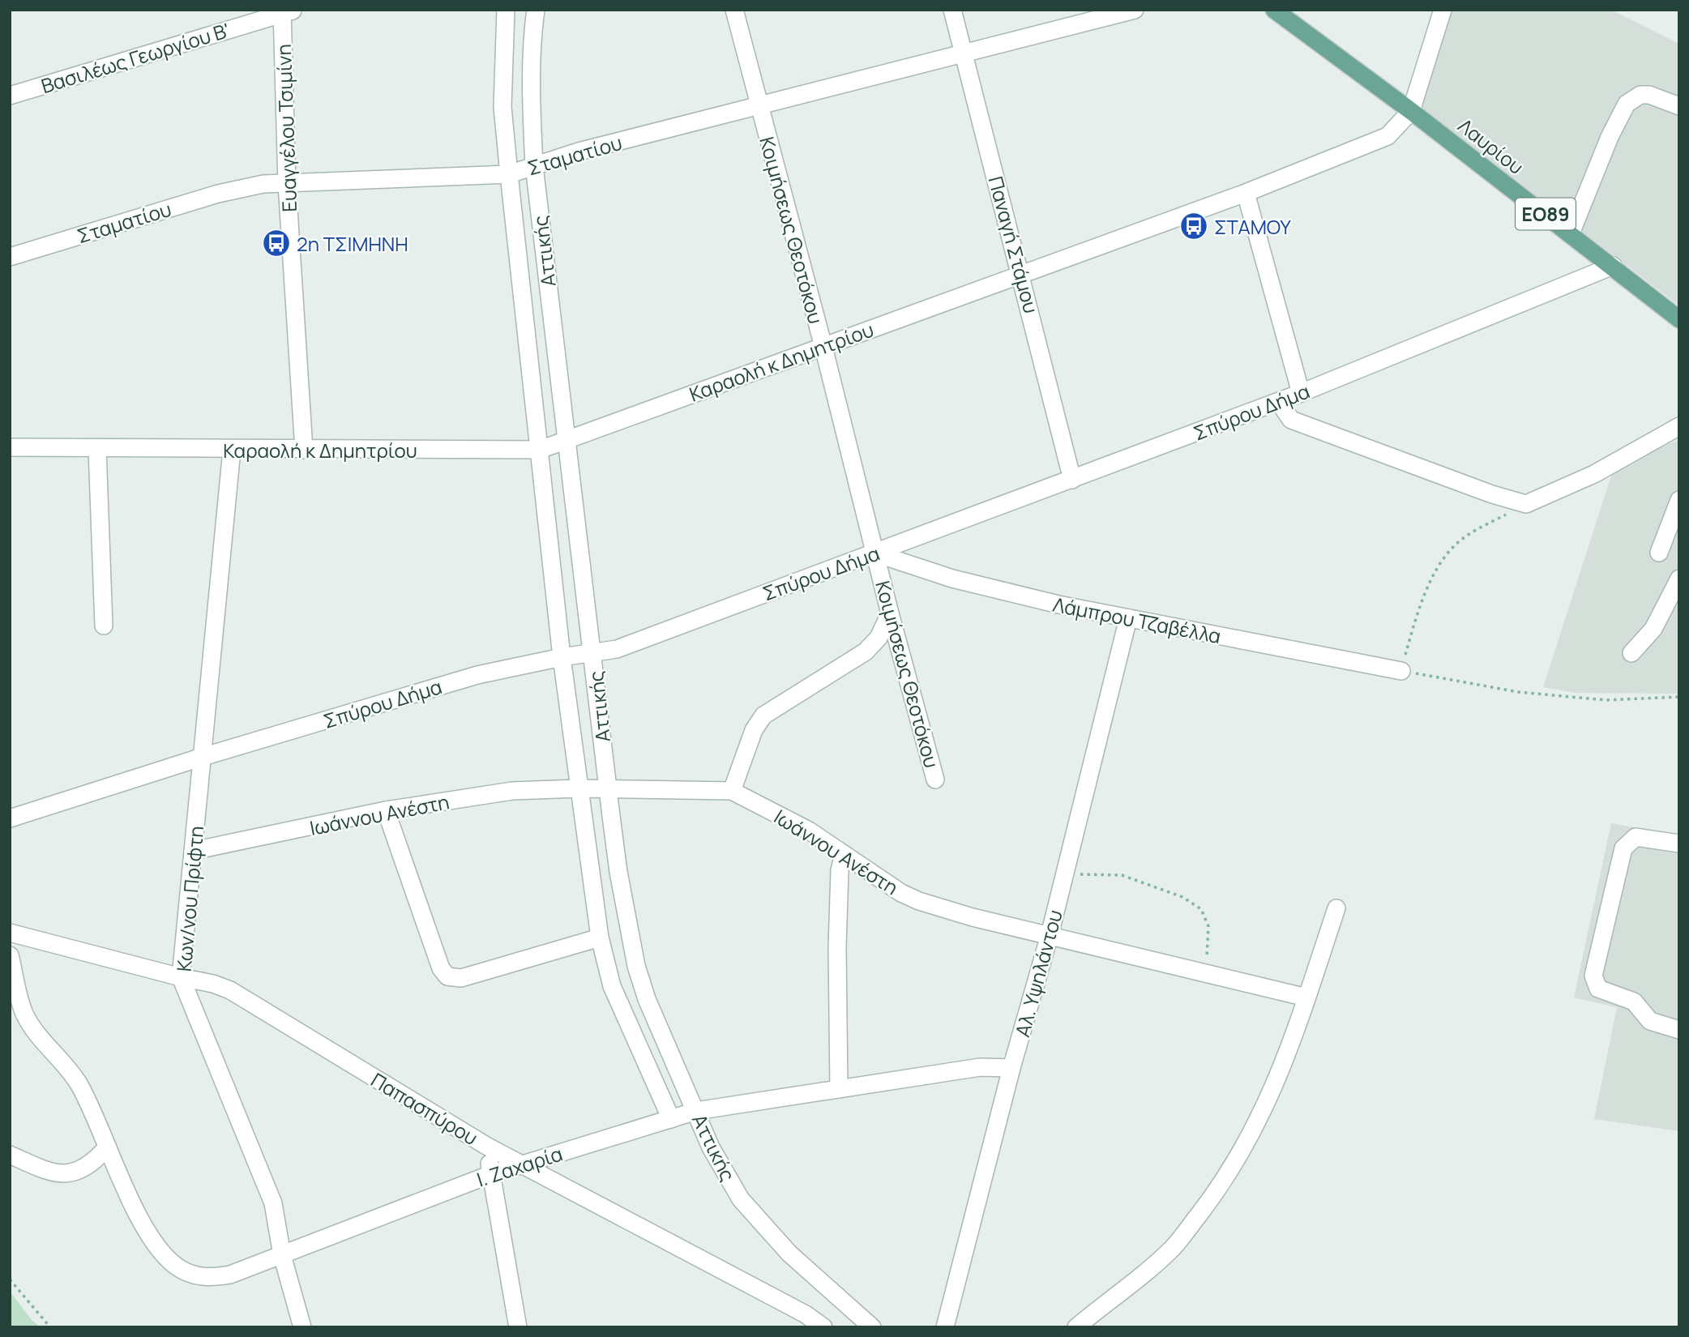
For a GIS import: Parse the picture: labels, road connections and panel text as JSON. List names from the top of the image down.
{
  "streets": {
    "main road": ["Λαυρίου", "ΕΟ89"],
    "street": [
      "Βασιλέως Γεωργίου Β'",
      "Ευαγγέλου Τσιμίνη",
      "Σταματίου",
      "Κοιμήσεως Θεοτόκου",
      "Παναγή Στάμου",
      "Αττικής",
      "Καραολή κ Δημητρίου",
      "Σπύρου Δήμα",
      "Λάμπρου Τζαβέλλα",
      "Ιωάννου Ανέστη",
      "Κων/νου Πρίφτη",
      "Αλ. Υψηλάντου",
      "Παπασπύρου",
      "Ι. Ζαχαρία"
    ]
  },
  "crossings": [
    ["Βασιλέως Γεωργίου Β'", "Ευαγγέλου Τσιμίνη"],
    ["Ευαγγέλου Τσιμίνη", "Σταματίου"],
    ["Ευαγγέλου Τσιμίνη", "Καραολή κ Δημητρίου"],
    ["Λαυρίου", "Καραολή κ Δημητρίου"],
    ["Λαυρίου", "Σπύρου Δήμα"],
    ["Σταματίου", "Κοιμήσεως Θεοτόκου"],
    ["Σταματίου", "Παναγή Στάμου"],
    ["Σταματίου", "Αττικής"],
    ["Κοιμήσεως Θεοτόκου", "Καραολή κ Δημητρίου"],
    ["Κοιμήσεως Θεοτόκου", "Σπύρου Δήμα"],
    ["Κοιμήσεως Θεοτόκου", "Λάμπρου Τζαβέλλα"],
    ["Παναγή Στάμου", "Καραολή κ Δημητρίου"],
    ["Παναγή Στάμου", "Σπύρου Δήμα"],
    ["Αττικής", "Καραολή κ Δημητρίου"],
    ["Αττικής", "Σπύρου Δήμα"],
    ["Αττικής", "Ιωάννου Ανέστη"],
    ["Αττικής", "Ι. Ζαχαρία"],
    ["Καραολή κ Δημητρίου", "Κων/νου Πρίφτη"],
    ["Σπύρου Δήμα", "Λάμπρου Τζαβέλλα"],
    ["Σπύρου Δήμα", "Κων/νου Πρίφτη"],
    ["Λάμπρου Τζαβέλλα", "Αλ. Υψηλάντου"],
    ["Ιωάννου Ανέστη", "Κων/νου Πρίφτη"],
    ["Ιωάννου Ανέστη", "Αλ. Υψηλάντου"],
    ["Κων/νου Πρίφτη", "Παπασπύρου"],
    ["Κων/νου Πρίφτη", "Ι. Ζαχαρία"],
    ["Αλ. Υψηλάντου", "Ι. Ζαχαρία"],
    ["Παπασπύρου", "Ι. Ζαχαρία"]
  ],
  "places": {
    "bus stop": ["ΣΤΑΜΟΥ", "2η ΤΣΙΜΗΝΗ"]
  }
}
